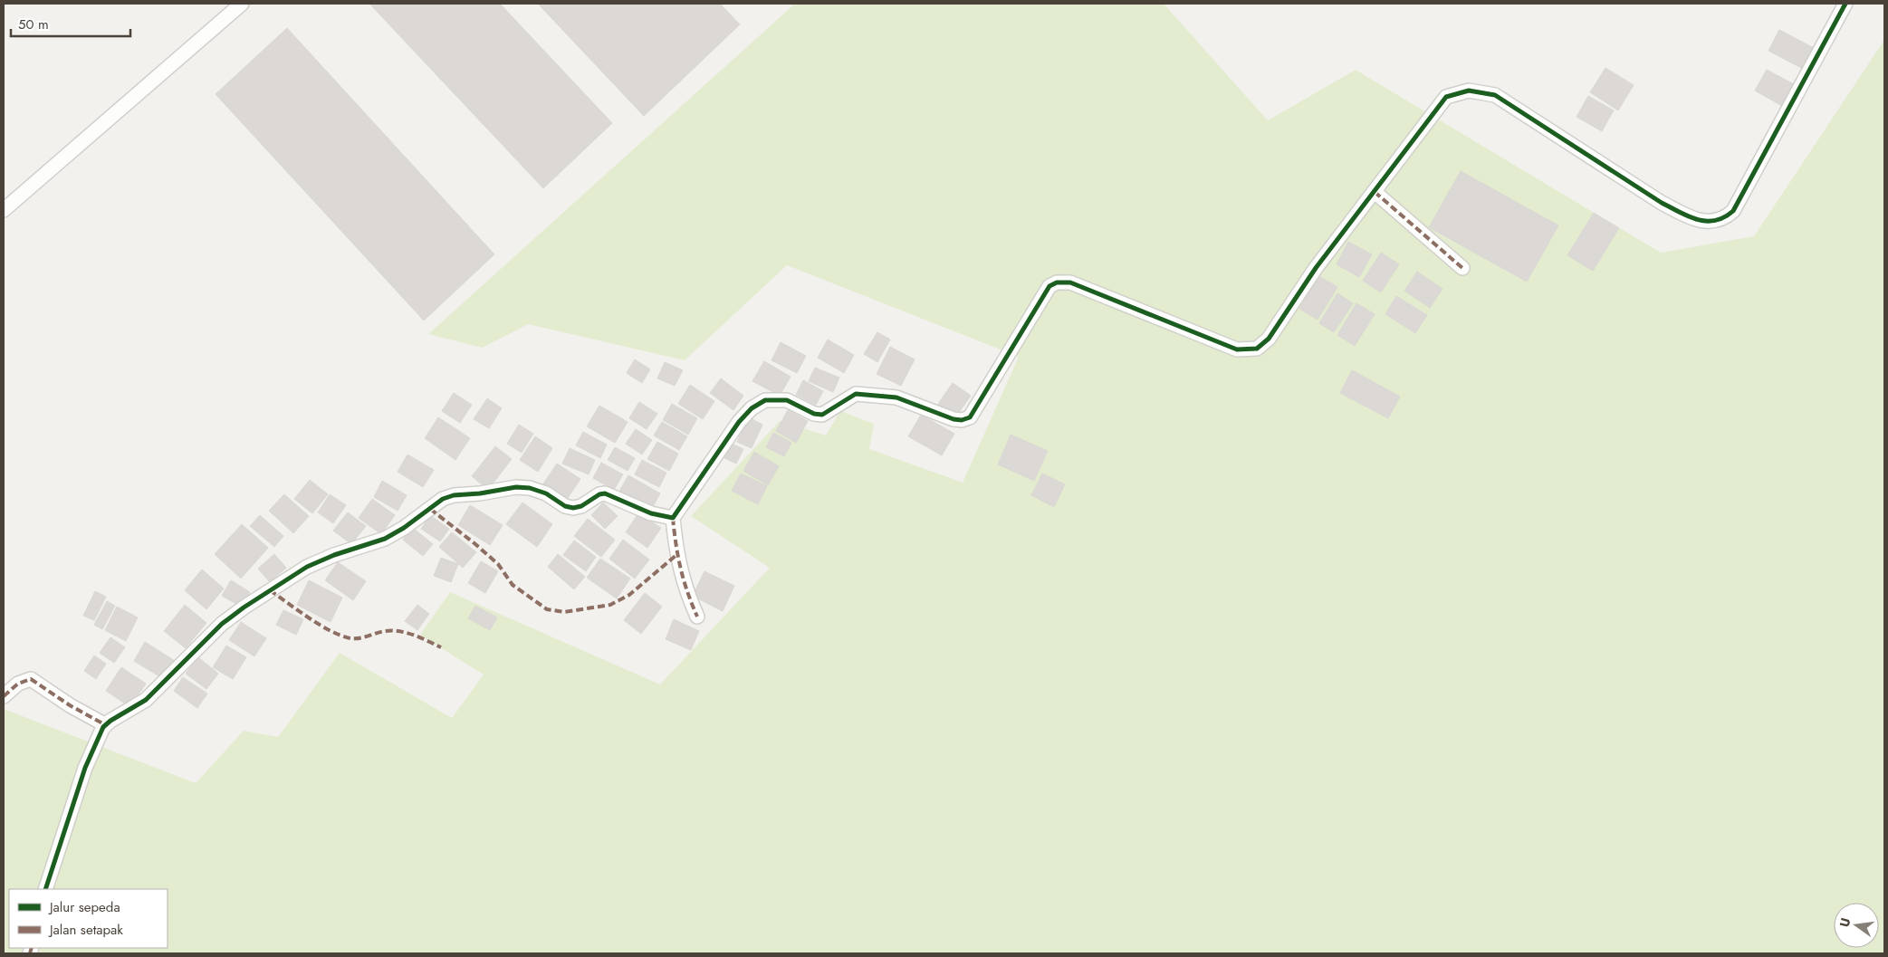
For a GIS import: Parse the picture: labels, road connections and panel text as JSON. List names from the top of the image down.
{
  "legend": ["Jalur sepeda", "Jalan setapak"],
  "scale_bar": "50 m",
  "north": "left"
}
